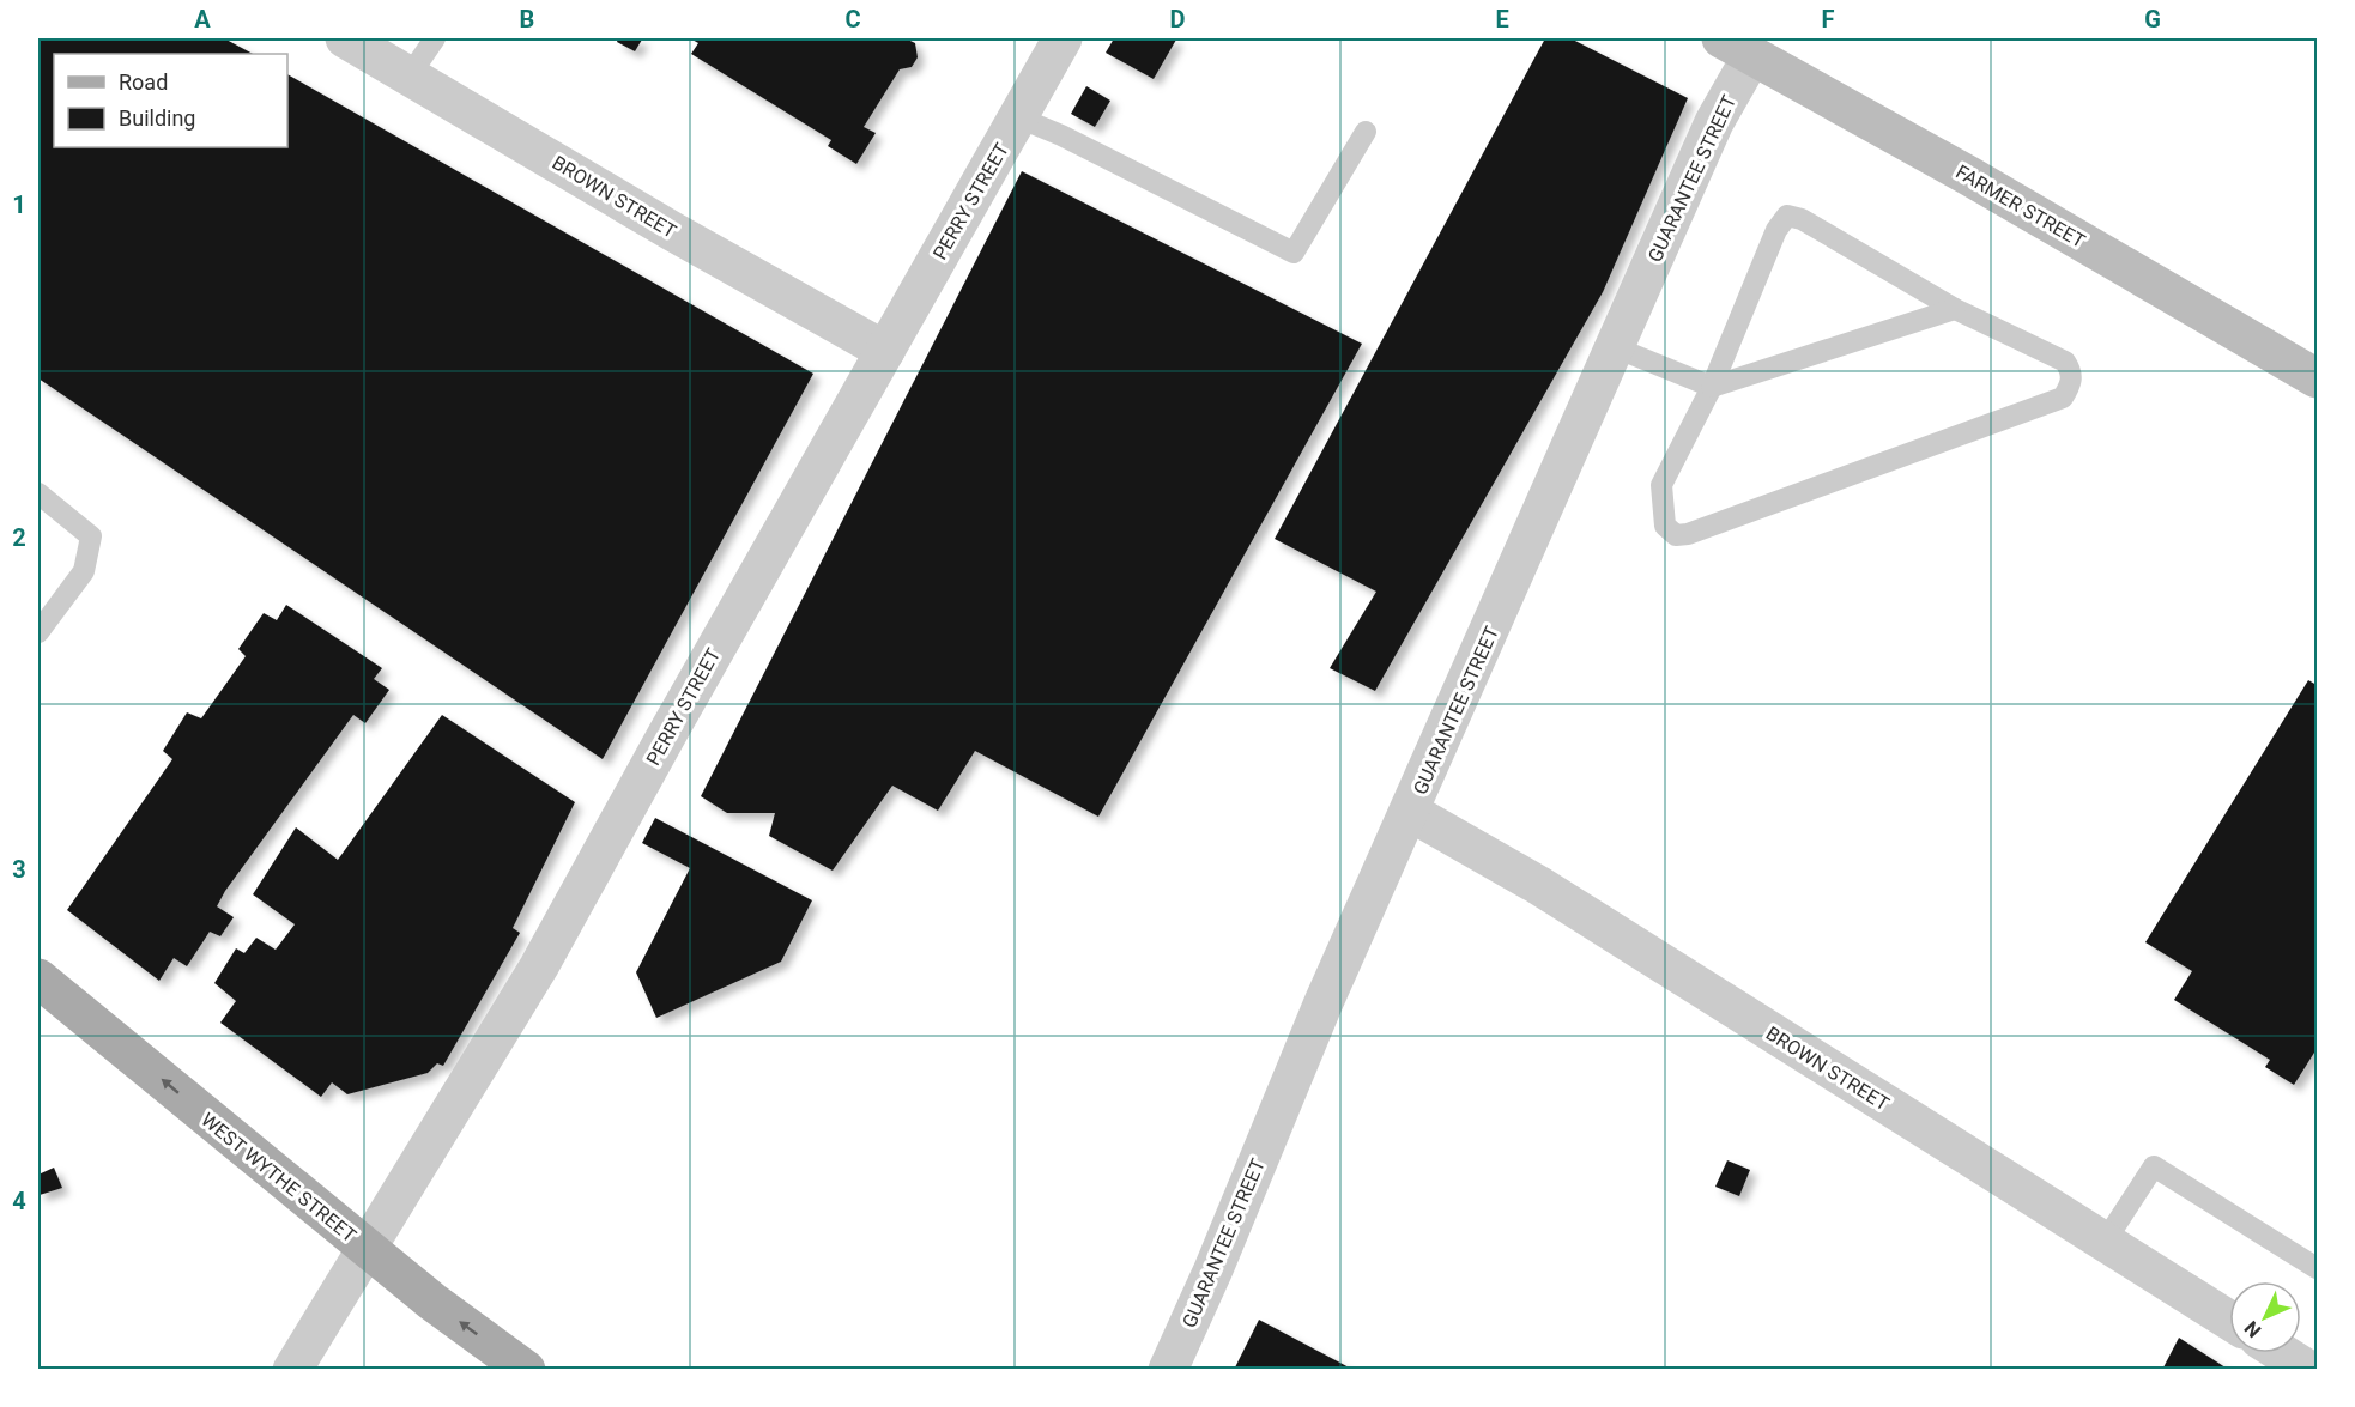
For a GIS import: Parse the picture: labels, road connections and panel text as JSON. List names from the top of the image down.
{
  "streets": {
    "main road": ["WEST WYTHE STREET"],
    "street": [
      "GUARANTEE STREET",
      "BROWN STREET",
      "PERRY STREET",
      "FARMER STREET"
    ]
  },
  "crossings": [
    ["GUARANTEE STREET", "BROWN STREET"],
    ["GUARANTEE STREET", "FARMER STREET"],
    ["BROWN STREET", "PERRY STREET"],
    ["PERRY STREET", "WEST WYTHE STREET"]
  ],
  "one_way": ["WEST WYTHE STREET"],
  "legend": ["Road", "Building"],
  "north": "bottom left",
  "grid": {
    "columns": [
      "A",
      "B",
      "C",
      "D",
      "E",
      "F",
      "G"
    ],
    "rows": [
      "1",
      "2",
      "3",
      "4"
    ]
  }
}
